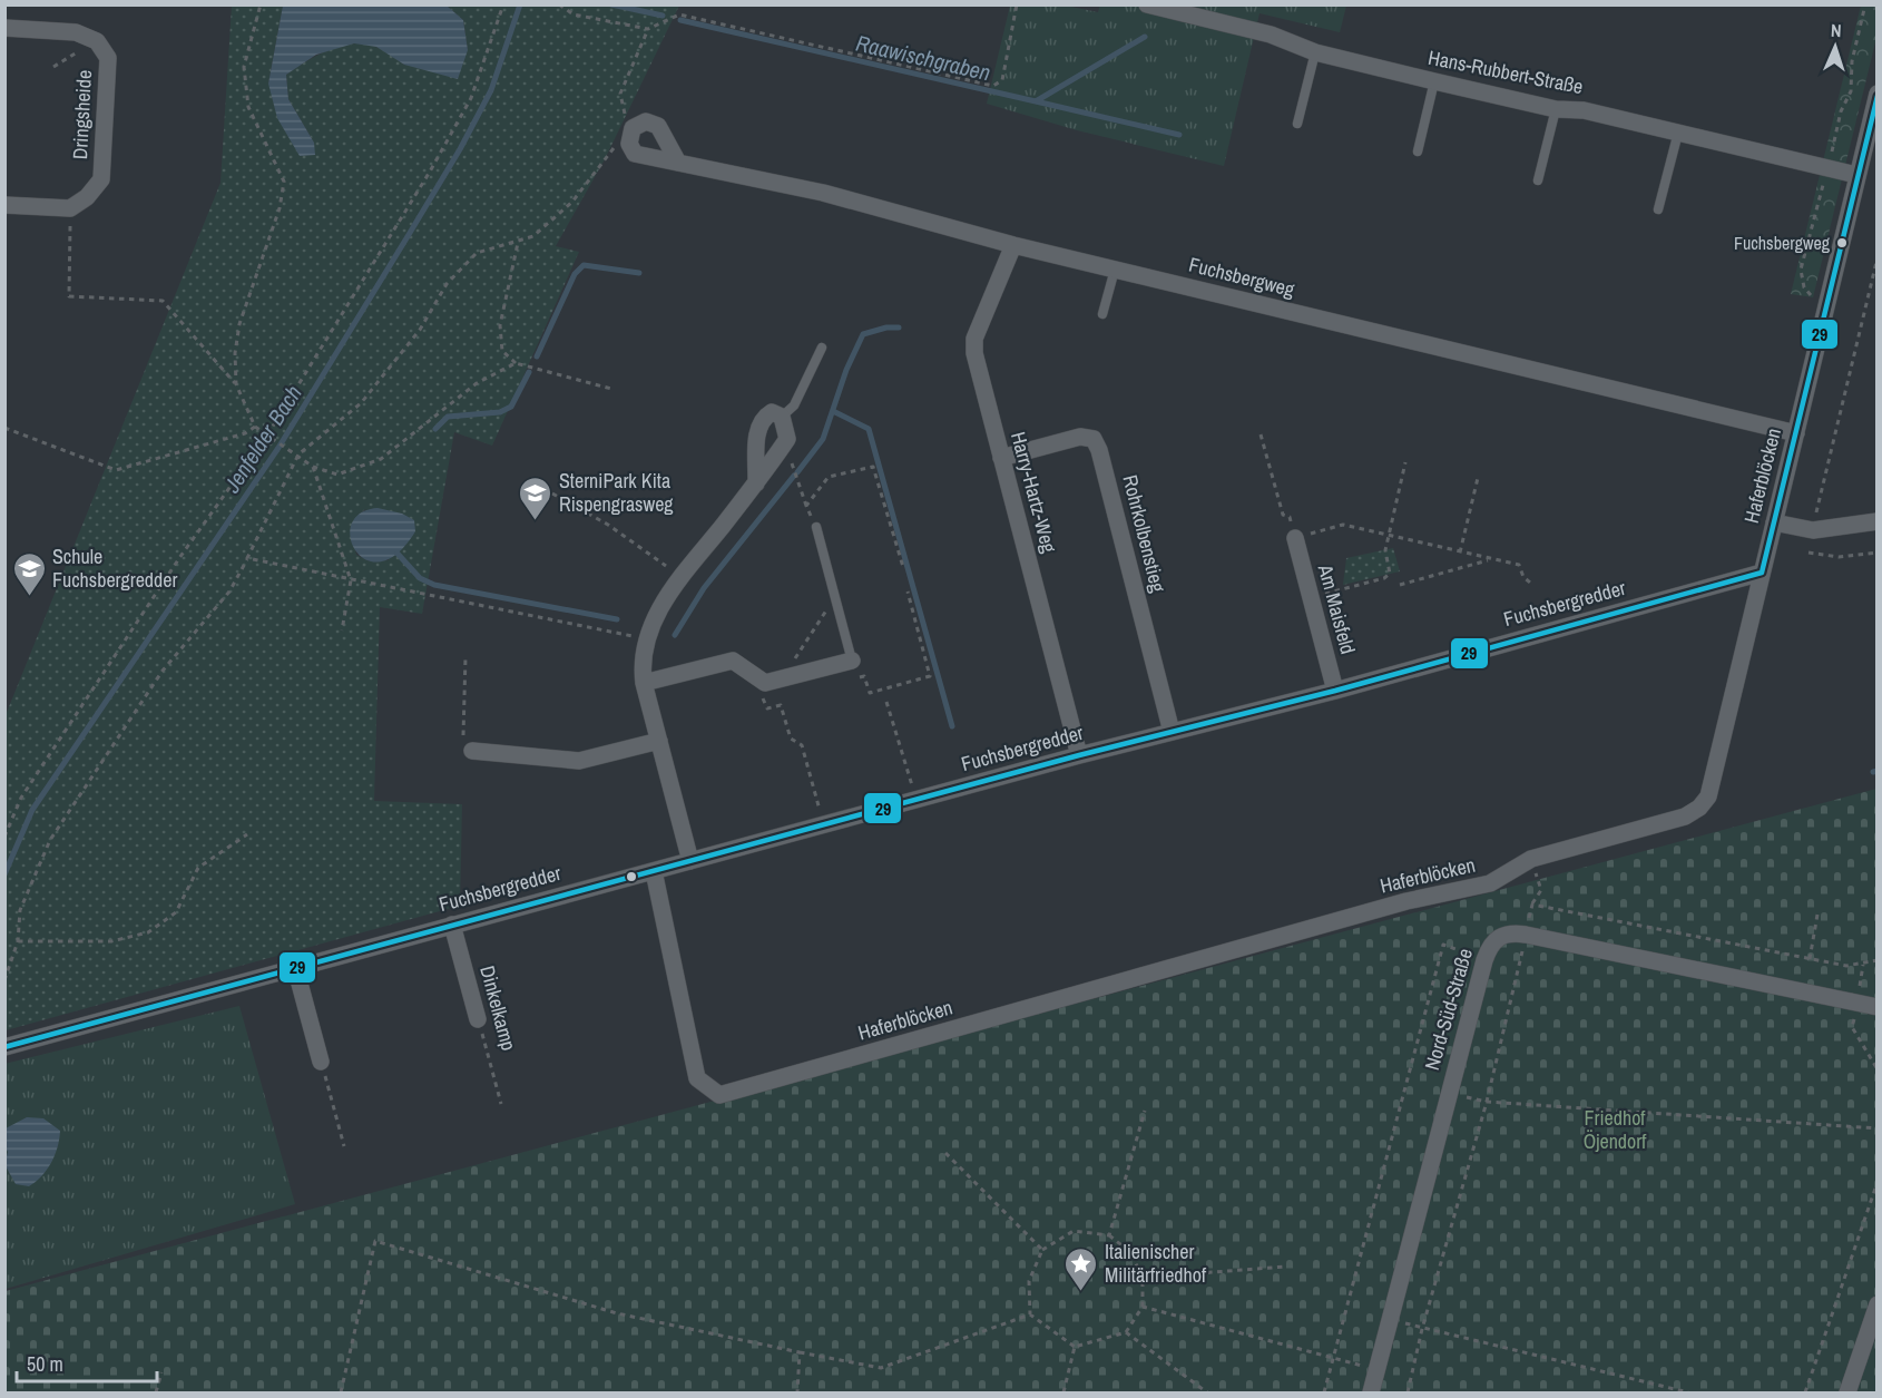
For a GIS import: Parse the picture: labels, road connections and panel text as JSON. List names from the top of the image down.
{
  "streets": {
    "street": [
      "Hans-Rubbert-Straße",
      "Dringsheide",
      "Fuchsbergweg",
      "Haferblöcken",
      "Harry-Hartz-Weg",
      "Rohrkolbenstieg",
      "Fuchsbergredder",
      "Am Maisfeld",
      "Dinkelkamp",
      "Nord-Süd-Straße"
    ]
  },
  "crossings": [
    ["Hans-Rubbert-Straße", "Haferblöcken"],
    ["Fuchsbergweg", "Haferblöcken"],
    ["Fuchsbergweg", "Harry-Hartz-Weg"],
    ["Haferblöcken", "Fuchsbergredder"],
    ["Harry-Hartz-Weg", "Rohrkolbenstieg"],
    ["Harry-Hartz-Weg", "Fuchsbergredder"],
    ["Rohrkolbenstieg", "Fuchsbergredder"],
    ["Fuchsbergredder", "Am Maisfeld"],
    ["Fuchsbergredder", "Dinkelkamp"]
  ],
  "water": ["Raawischgraben", "Jenfelder Bach"],
  "parks": ["Friedhof Öjendorf"],
  "places": {
    "other": ["Fuchsbergweg"],
    "school or university": ["SterniPark Kita Rispengrasweg", "Schule Fuchsbergredder"],
    "place": ["Italienischer Militärfriedhof"]
  },
  "lines": ["transit line 29"],
  "scale_bar": "50 m",
  "north": "top"
}
